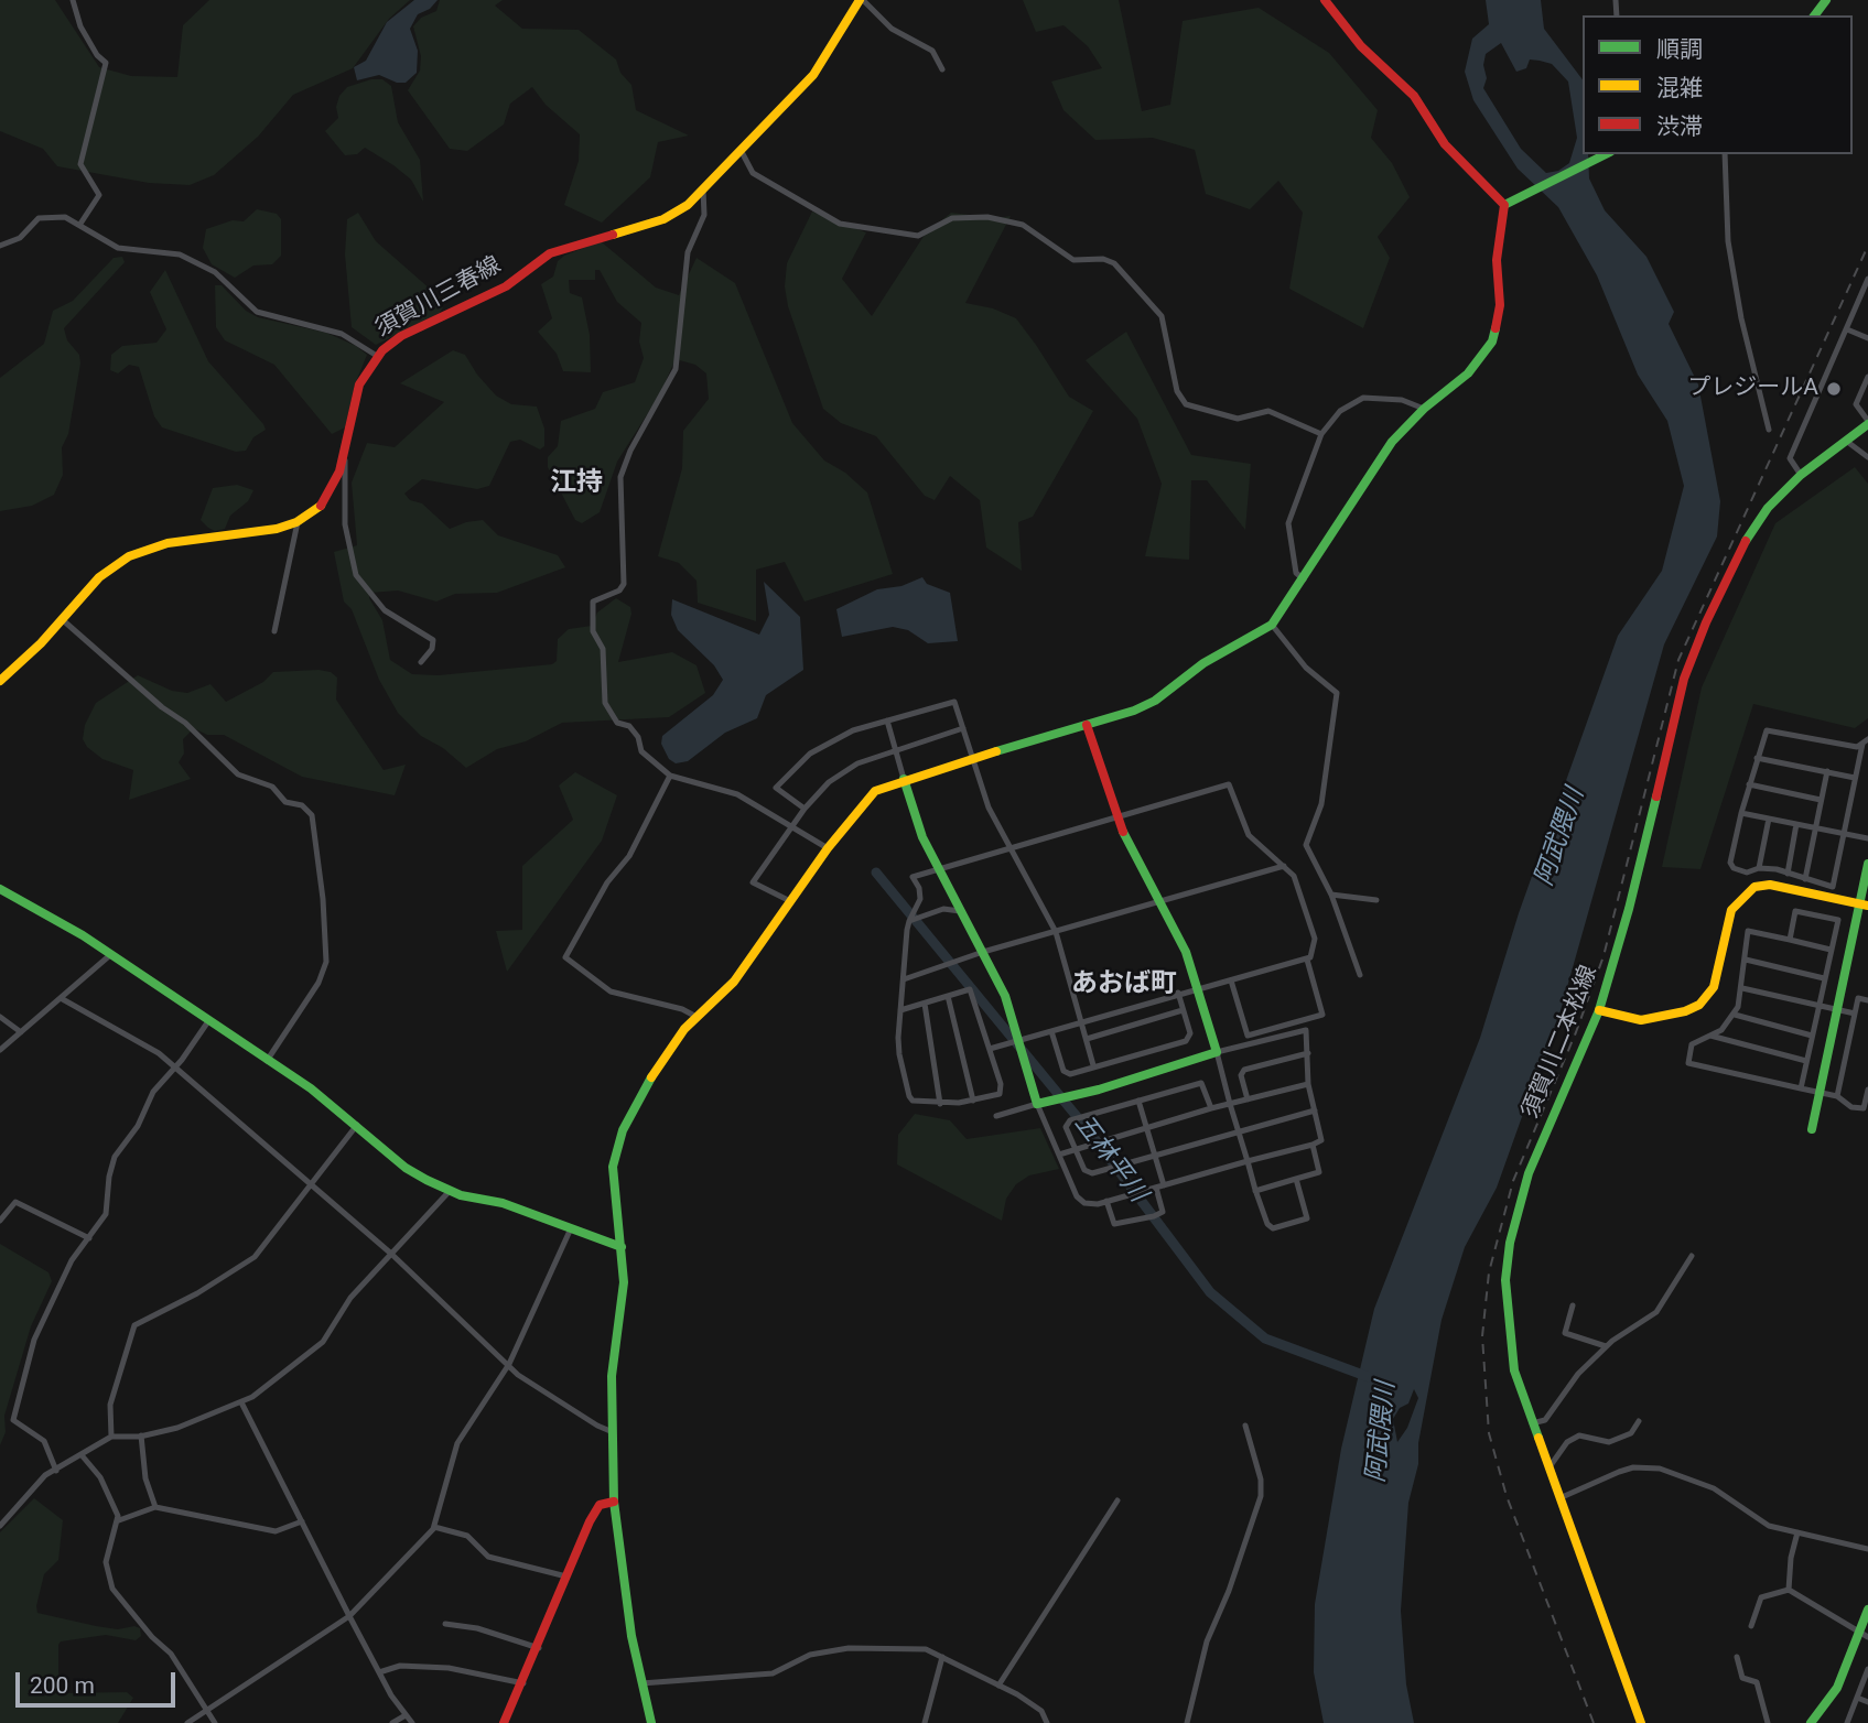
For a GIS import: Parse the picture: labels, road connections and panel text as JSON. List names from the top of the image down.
{
  "streets": {
    "street": ["須賀川三春線", "須賀川二本松線"]
  },
  "districts": ["江持", "あおば町"],
  "water": ["阿武隈川", "五林平川"],
  "places": ["プレジールA"],
  "legend": ["順調", "混雑", "渋滞"],
  "scale_bar": "200 m"
}
